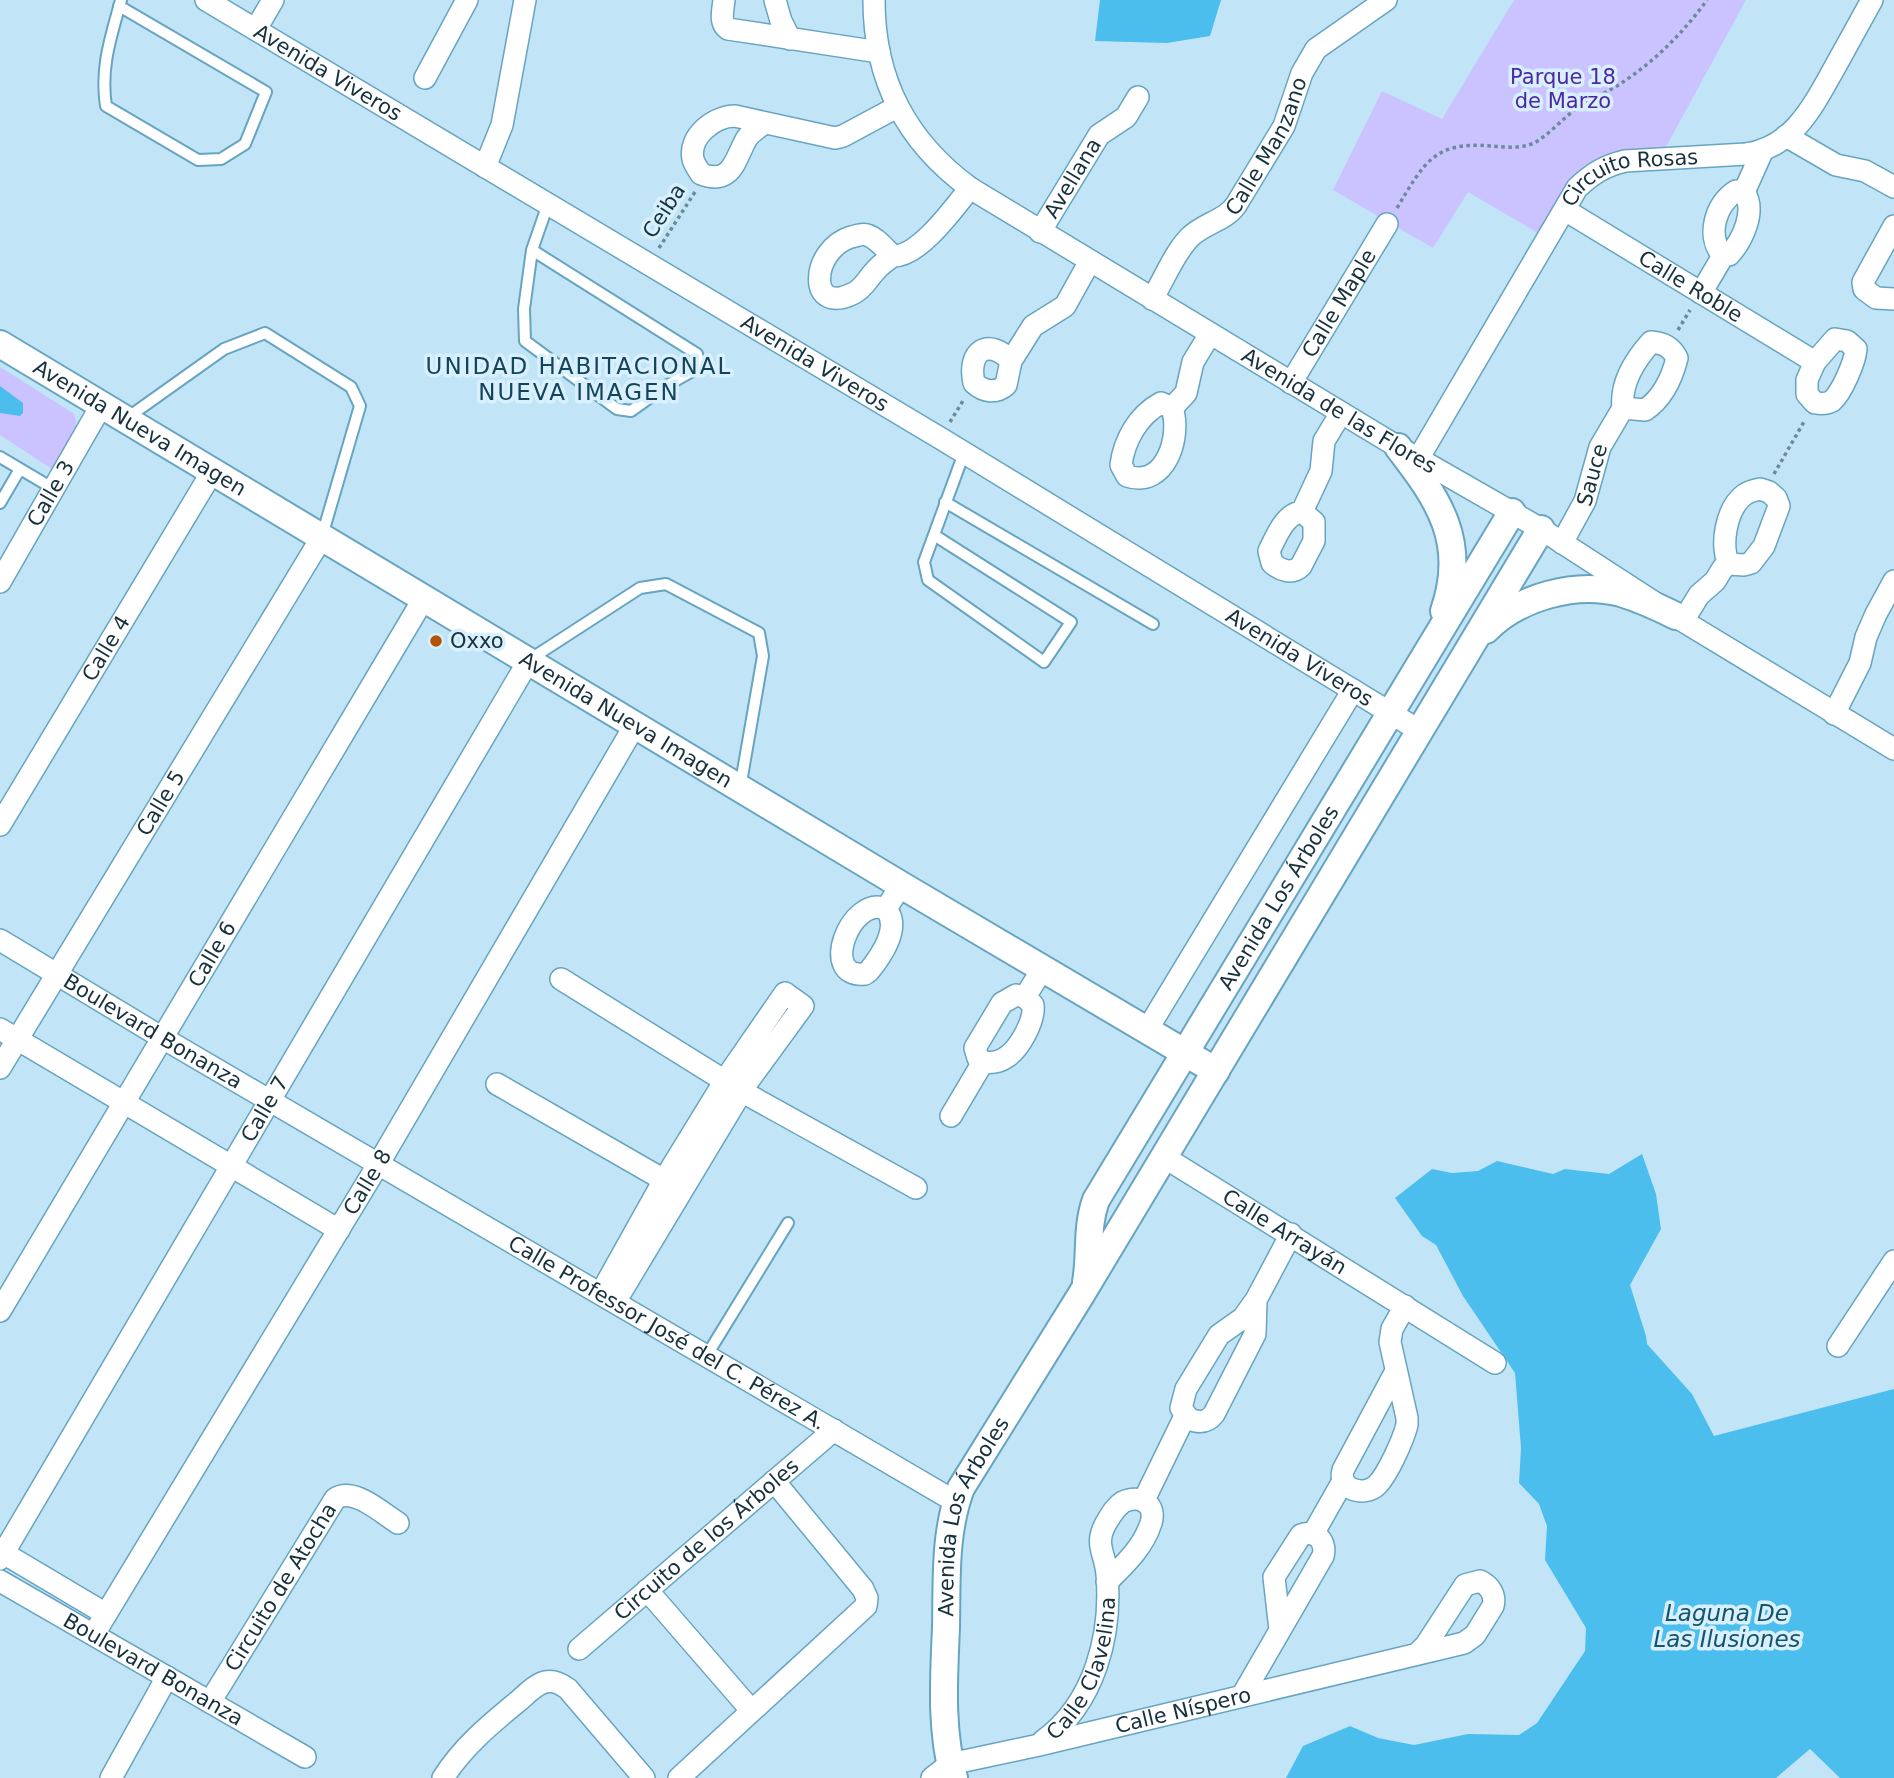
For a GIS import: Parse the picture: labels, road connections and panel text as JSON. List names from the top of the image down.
{
  "streets": {
    "street": [
      "Avenida Viveros",
      "Calle Manzano",
      "Avellana",
      "Circuito Rosas",
      "Calle Roble",
      "Calle Maple",
      "Avenida de las Flores",
      "Avenida Nueva Imagen",
      "Sauce",
      "Calle 3",
      "Calle 4",
      "Calle 5",
      "Avenida Los Árboles",
      "Calle 6",
      "Boulevard Bonanza",
      "Calle 7",
      "Calle 8",
      "Calle Arrayán",
      "Calle Professor José del C. Pérez A.",
      "Circuito de los Árboles",
      "Circuito de Atocha",
      "Calle Clavelina",
      "Calle Níspero"
    ],
    "path": ["Ceiba"]
  },
  "crossings": [
    ["Avenida Viveros", "Ceiba"],
    ["Avenida Viveros", "Avenida Los Árboles"],
    ["Calle Manzano", "Avenida de las Flores"],
    ["Avellana", "Avenida de las Flores"],
    ["Circuito Rosas", "Calle Roble"],
    ["Circuito Rosas", "Avenida de las Flores"],
    ["Calle Maple", "Avenida de las Flores"],
    ["Avenida de las Flores", "Sauce"],
    ["Avenida de las Flores", "Avenida Los Árboles"],
    ["Avenida Nueva Imagen", "Calle 3"],
    ["Avenida Nueva Imagen", "Calle 4"],
    ["Avenida Nueva Imagen", "Calle 5"],
    ["Avenida Nueva Imagen", "Avenida Los Árboles"],
    ["Avenida Nueva Imagen", "Calle 6"],
    ["Avenida Nueva Imagen", "Calle 7"],
    ["Avenida Nueva Imagen", "Calle 8"],
    ["Sauce", "Avenida Los Árboles"],
    ["Calle 5", "Boulevard Bonanza"],
    ["Avenida Los Árboles", "Calle Arrayán"],
    ["Avenida Los Árboles", "Calle Professor José del C. Pérez A."],
    ["Avenida Los Árboles", "Calle Níspero"],
    ["Calle 6", "Boulevard Bonanza"],
    ["Boulevard Bonanza", "Calle 7"],
    ["Boulevard Bonanza", "Calle 8"],
    ["Boulevard Bonanza", "Calle Professor José del C. Pérez A."],
    ["Boulevard Bonanza", "Circuito de Atocha"],
    ["Calle 8", "Calle Professor José del C. Pérez A."],
    ["Calle Professor José del C. Pérez A.", "Circuito de los Árboles"],
    ["Calle Clavelina", "Calle Níspero"]
  ],
  "districts": ["UNIDAD HABITACIONAL NUEVA IMAGEN"],
  "water": ["Laguna De Las Ilusiones"],
  "parks": ["Parque 18 de Marzo"],
  "places": ["Oxxo"]
}
